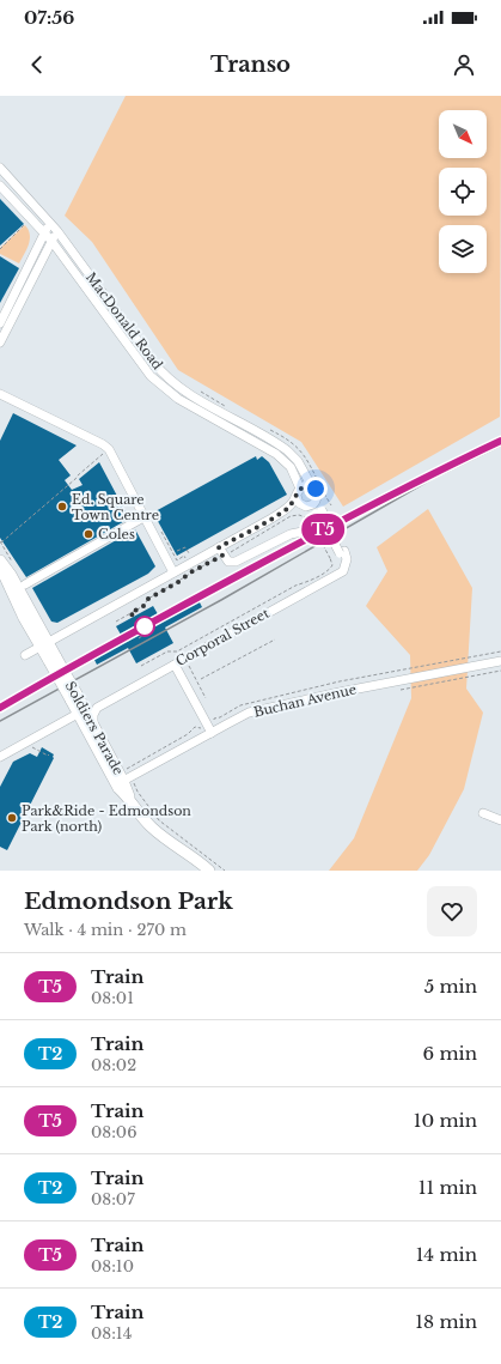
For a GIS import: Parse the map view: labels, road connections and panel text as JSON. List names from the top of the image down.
{
  "streets": {
    "main road": ["Soldiers Parade"],
    "street": ["MacDonald Road", "Corporal Street", "Buchan Avenue"]
  },
  "crossings": [
    ["Buchan Avenue", "Soldiers Parade"]
  ],
  "places": ["Ed. Square Town Centre", "Coles", "Park&Ride - Edmondson Park (north)"],
  "north": "bottom right",
  "page": {
    "status": "07:56",
    "header": "Transo",
    "on_map": "T5",
    "heading": ["Edmondson Park", "Walk · 4 min · 270 m"],
    "list": [
      {
        "mark": "T5",
        "name": "Train",
        "note": "08:01",
        "value": "5 min"
      },
      {
        "mark": "T2",
        "name": "Train",
        "note": "08:02",
        "value": "6 min"
      },
      {
        "mark": "T5",
        "name": "Train",
        "note": "08:06",
        "value": "10 min"
      },
      {
        "mark": "T2",
        "name": "Train",
        "note": "08:07",
        "value": "11 min"
      },
      {
        "mark": "T5",
        "name": "Train",
        "note": "08:10",
        "value": "14 min"
      },
      {
        "mark": "T2",
        "name": "Train",
        "note": "08:14",
        "value": "18 min"
      }
    ]
  }
}
